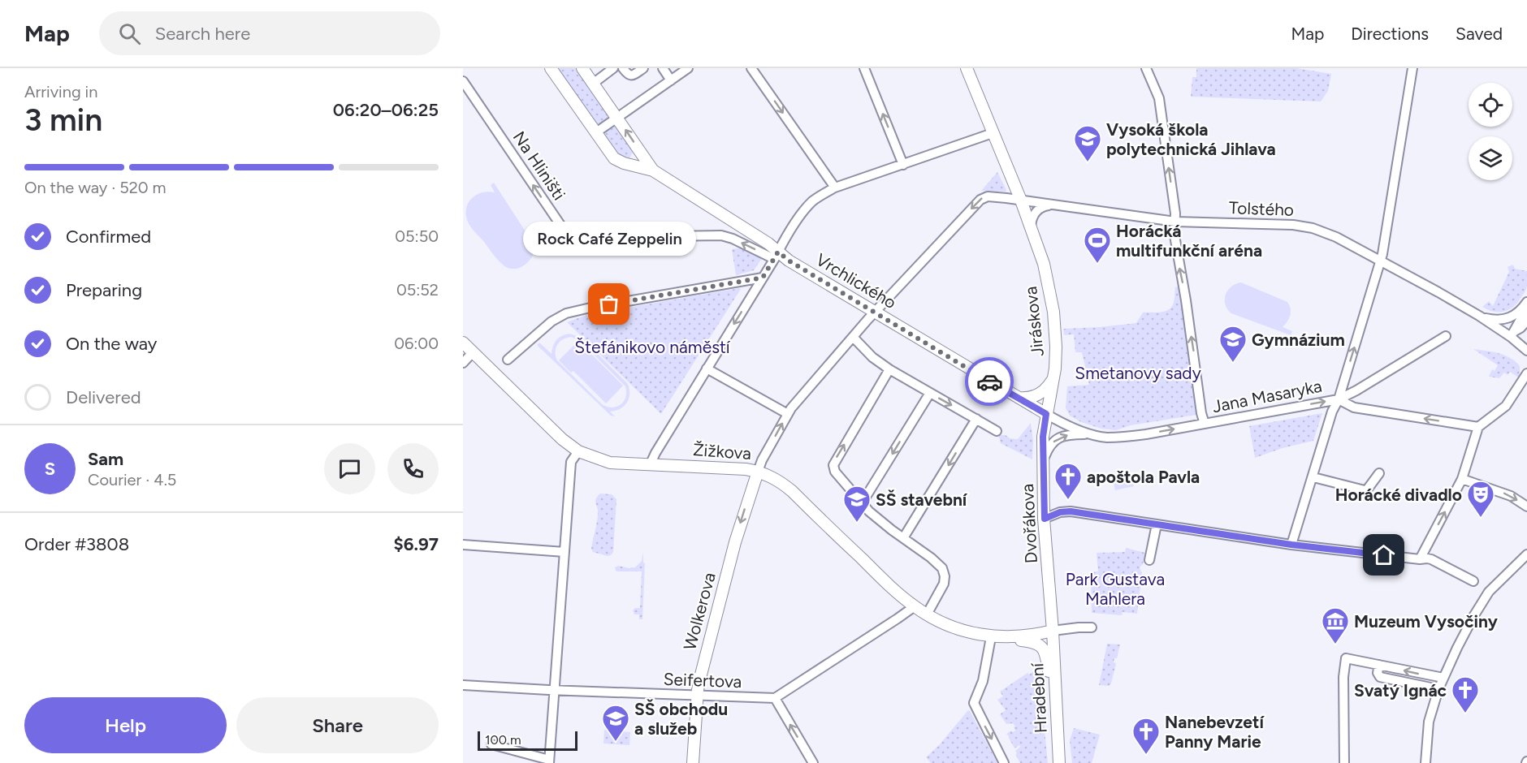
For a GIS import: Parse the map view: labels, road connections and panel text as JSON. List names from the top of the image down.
{
  "streets": {
    "main road": [
      "Vrchlického",
      "Jiráskova",
      "Žižkova",
      "Dvořákova",
      "Wolkerova",
      "Hradební"
    ],
    "street": [
      "Na Hliništi",
      "Tolstého",
      "Jana Masaryka",
      "Seifertova"
    ]
  },
  "crossings": [
    ["Na Hliništi", "Vrchlického"],
    ["Tolstého", "Vrchlického"],
    ["Tolstého", "Jiráskova"],
    ["Vrchlického", "Jiráskova"],
    ["Vrchlického", "Jana Masaryka"],
    ["Vrchlického", "Dvořákova"],
    ["Jiráskova", "Jana Masaryka"],
    ["Jiráskova", "Dvořákova"],
    ["Jana Masaryka", "Dvořákova"],
    ["Žižkova", "Dvořákova"],
    ["Žižkova", "Wolkerova"],
    ["Žižkova", "Hradební"],
    ["Dvořákova", "Hradební"],
    ["Wolkerova", "Seifertova"]
  ],
  "one_way": ["Na Hliništi", "Wolkerova"],
  "parks": ["Štefánikovo náměstí", "Smetanovy sady", "Park Gustava Mahlera"],
  "places": {
    "school or university": [
      "Vysoká škola polytechnická Jihlava",
      "Gymnázium",
      "SŠ stavební",
      "SŠ obchodu a služeb"
    ],
    "sports": ["Horácká multifunkční aréna"],
    "other": ["Rock Café Zeppelin"],
    "church": ["apoštola Pavla", "Svatý Ignác", "Nanebevzetí Panny Marie"],
    "theatre": ["Horácké divadlo"],
    "museum": ["Muzeum Vysočiny"]
  },
  "scale_bar": "100 m",
  "page": {
    "header": "Map",
    "search": "Search here",
    "nav": ["Map", "Directions", "Saved"],
    "heading": ["3 min", "Arriving in", "06:20–06:25"],
    "panel": [
      "Sam",
      "Courier · 4.5",
      "Order #3808",
      "$6.97"
    ],
    "bar": "On the way · 520 m",
    "list": [
      ["Confirmed", "05:50"],
      ["Preparing", "05:52"],
      ["On the way", "06:00"],
      "Delivered"
    ],
    "bubble": "Rock Café Zeppelin",
    "round": "S",
    "buttons": ["Help", "Share"],
    "scale": "100 m"
  }
}
